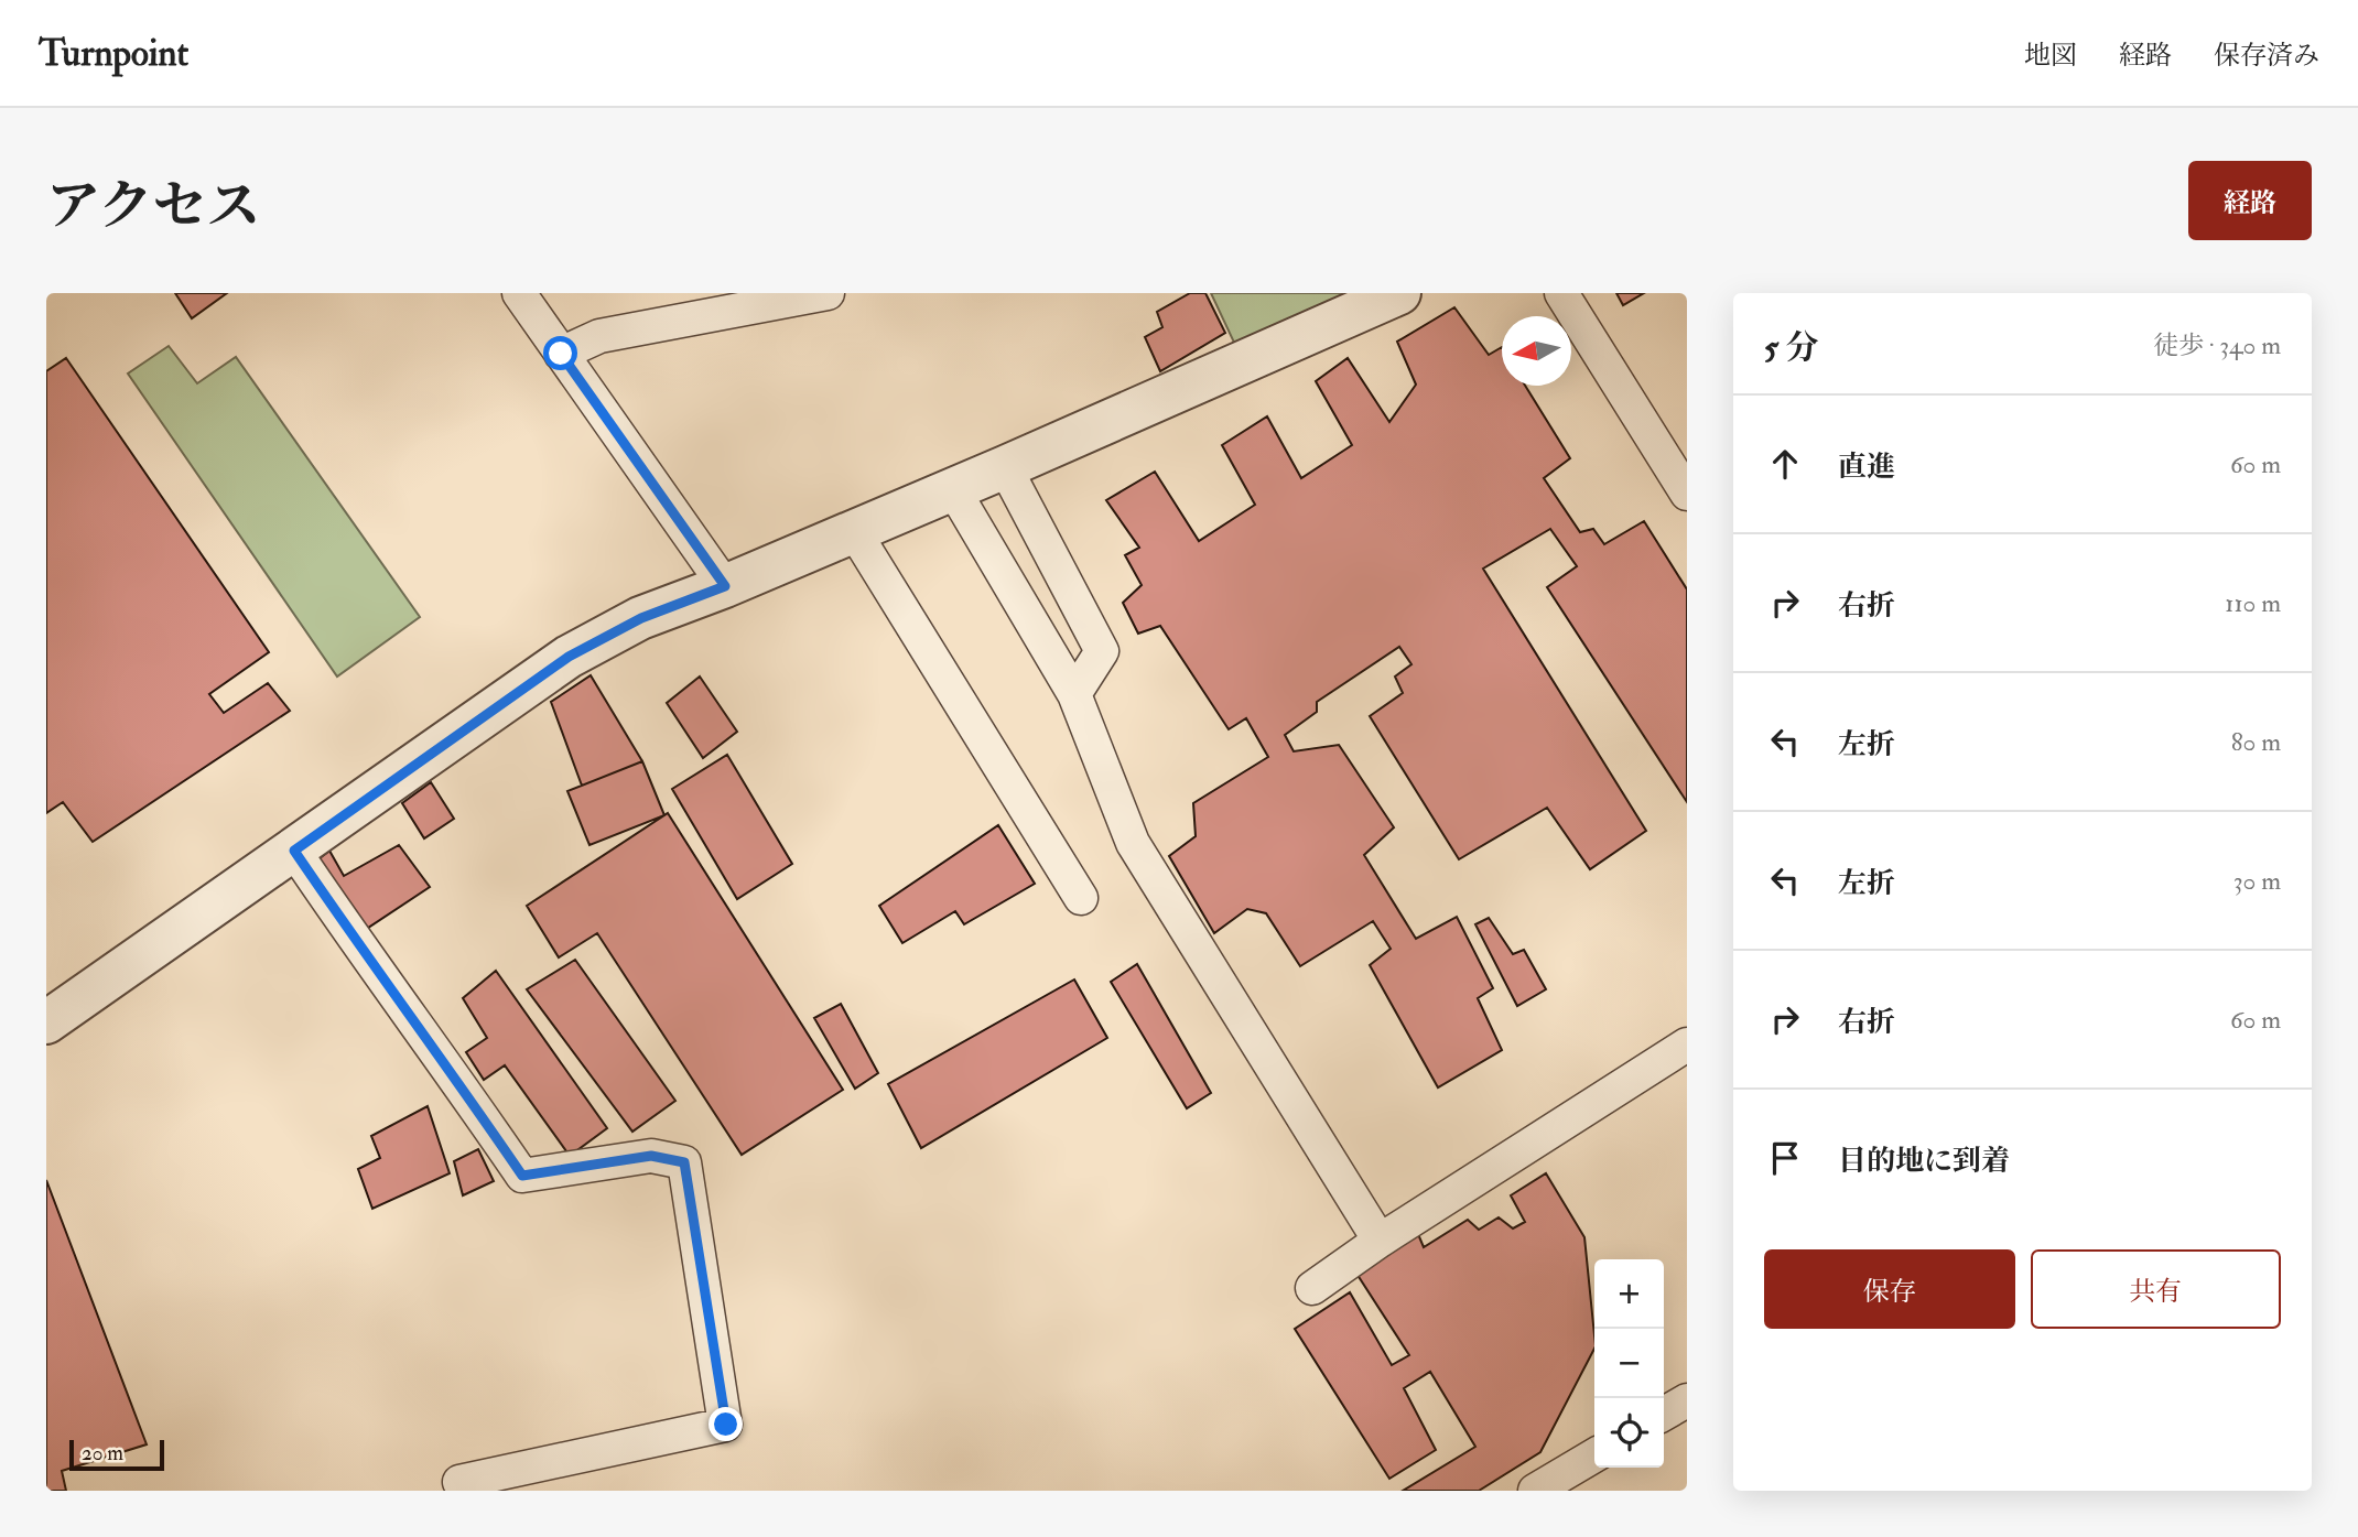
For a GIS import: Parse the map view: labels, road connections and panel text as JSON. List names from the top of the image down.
{
  "scale_bar": "20 m",
  "north": "left",
  "page": {
    "header": "Turnpoint",
    "nav": ["地図", "経路", "保存済み"],
    "buttons": [
      "経路",
      ["保存", "共有"]
    ],
    "title": "アクセス",
    "heading": ["5 分", "徒歩 · 340 m"],
    "list": [
      ["直進", "60 m"],
      ["右折", "110 m"],
      ["左折", "80 m"],
      ["左折", "30 m"],
      ["右折", "60 m"],
      "目的地に到着"
    ],
    "map_buttons": ["+", "−"],
    "scale": "20 m"
  }
}
